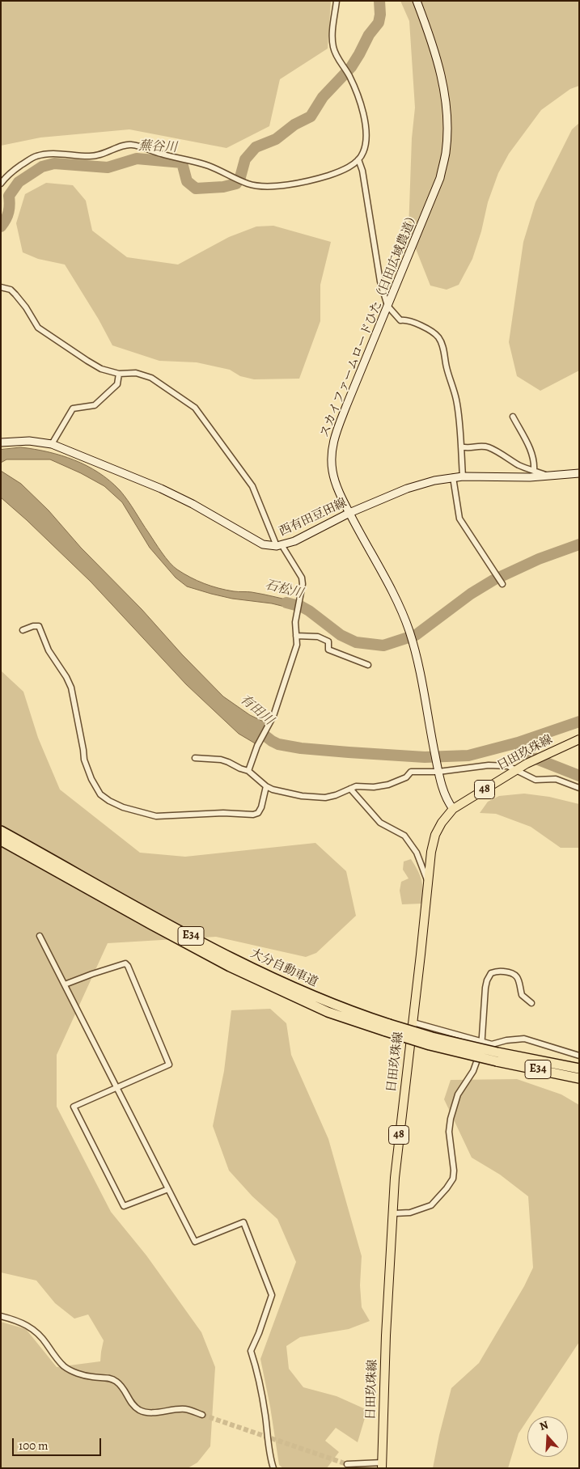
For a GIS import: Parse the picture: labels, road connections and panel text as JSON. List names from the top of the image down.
{
  "streets": {
    "highway": ["E34", "大分自動車道"],
    "main road": ["日田玖珠線", "48"],
    "street": ["スカイファームロードひた（日田広域農道）", "西有田豆田線"]
  },
  "crossings": [
    ["スカイファームロードひた（日田広域農道）", "西有田豆田線"],
    ["スカイファームロードひた（日田広域農道）", "日田玖珠線"]
  ],
  "water": ["蕪谷川", "石松川", "有田川"],
  "scale_bar": "100 m",
  "north": "top"
}
